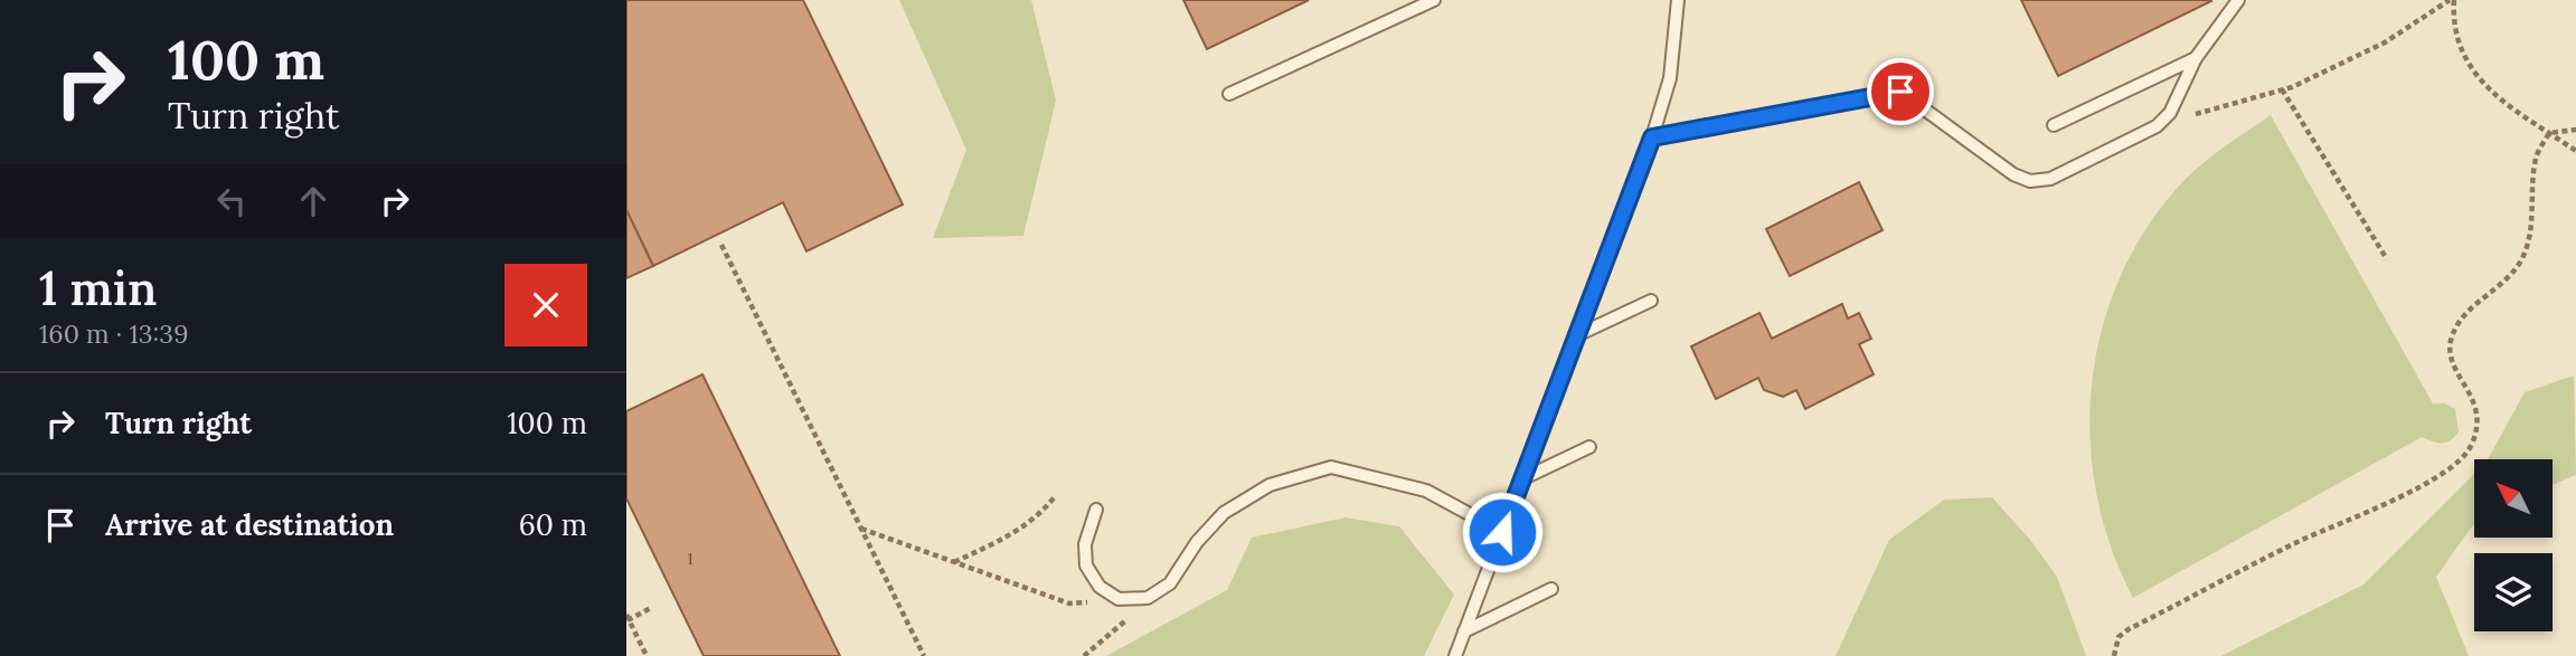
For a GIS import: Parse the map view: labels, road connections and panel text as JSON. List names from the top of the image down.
{
  "house_numbers": ["1"],
  "north": "top left",
  "page": {
    "turn": ["100 m", "Turn right"],
    "heading": ["1 min", "160 m · 13:39"],
    "list": [
      {
        "name": "Turn right",
        "value": "100 m"
      },
      {
        "name": "Arrive at destination",
        "value": "60 m"
      }
    ]
  }
}
